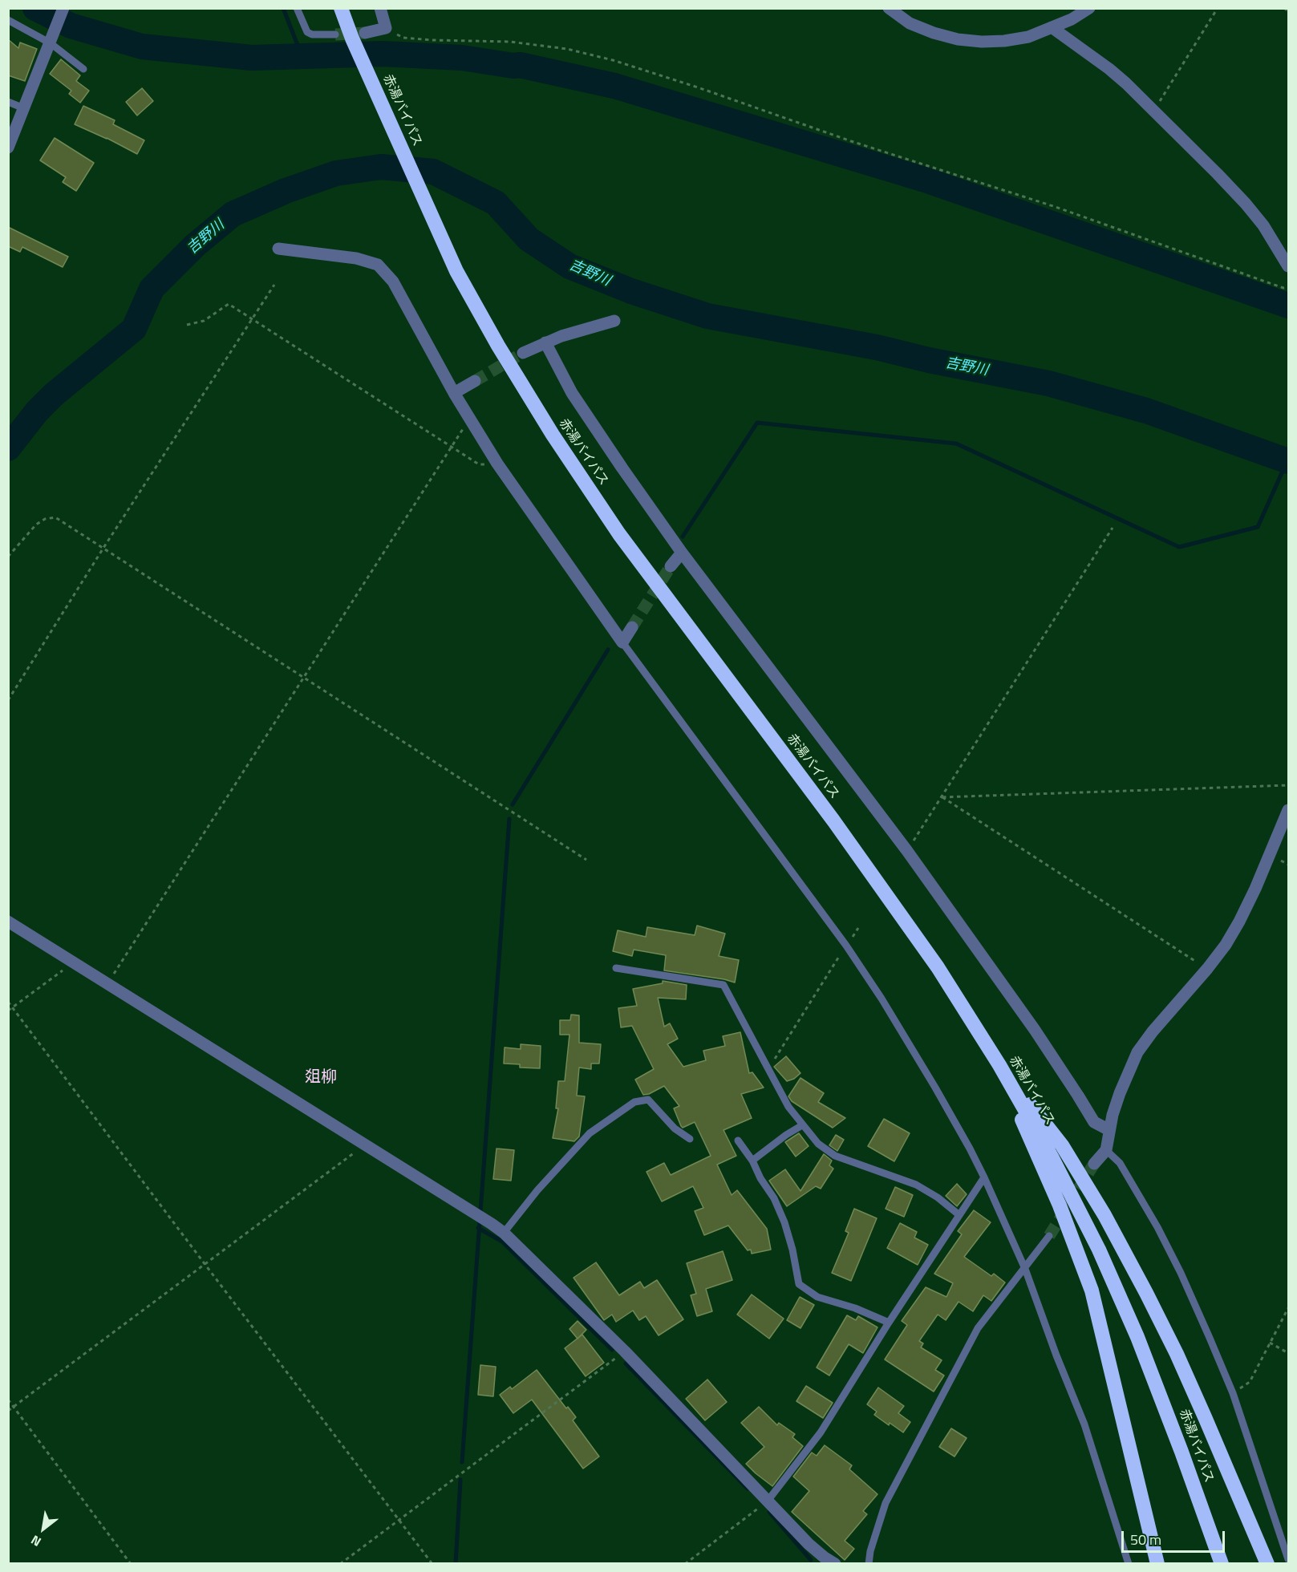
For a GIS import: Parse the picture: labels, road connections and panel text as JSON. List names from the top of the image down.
{
  "streets": {
    "highway": ["赤湯バイパス"]
  },
  "districts": ["爼柳"],
  "water": ["吉野川"],
  "scale_bar": "50 m",
  "north": "bottom left"
}
